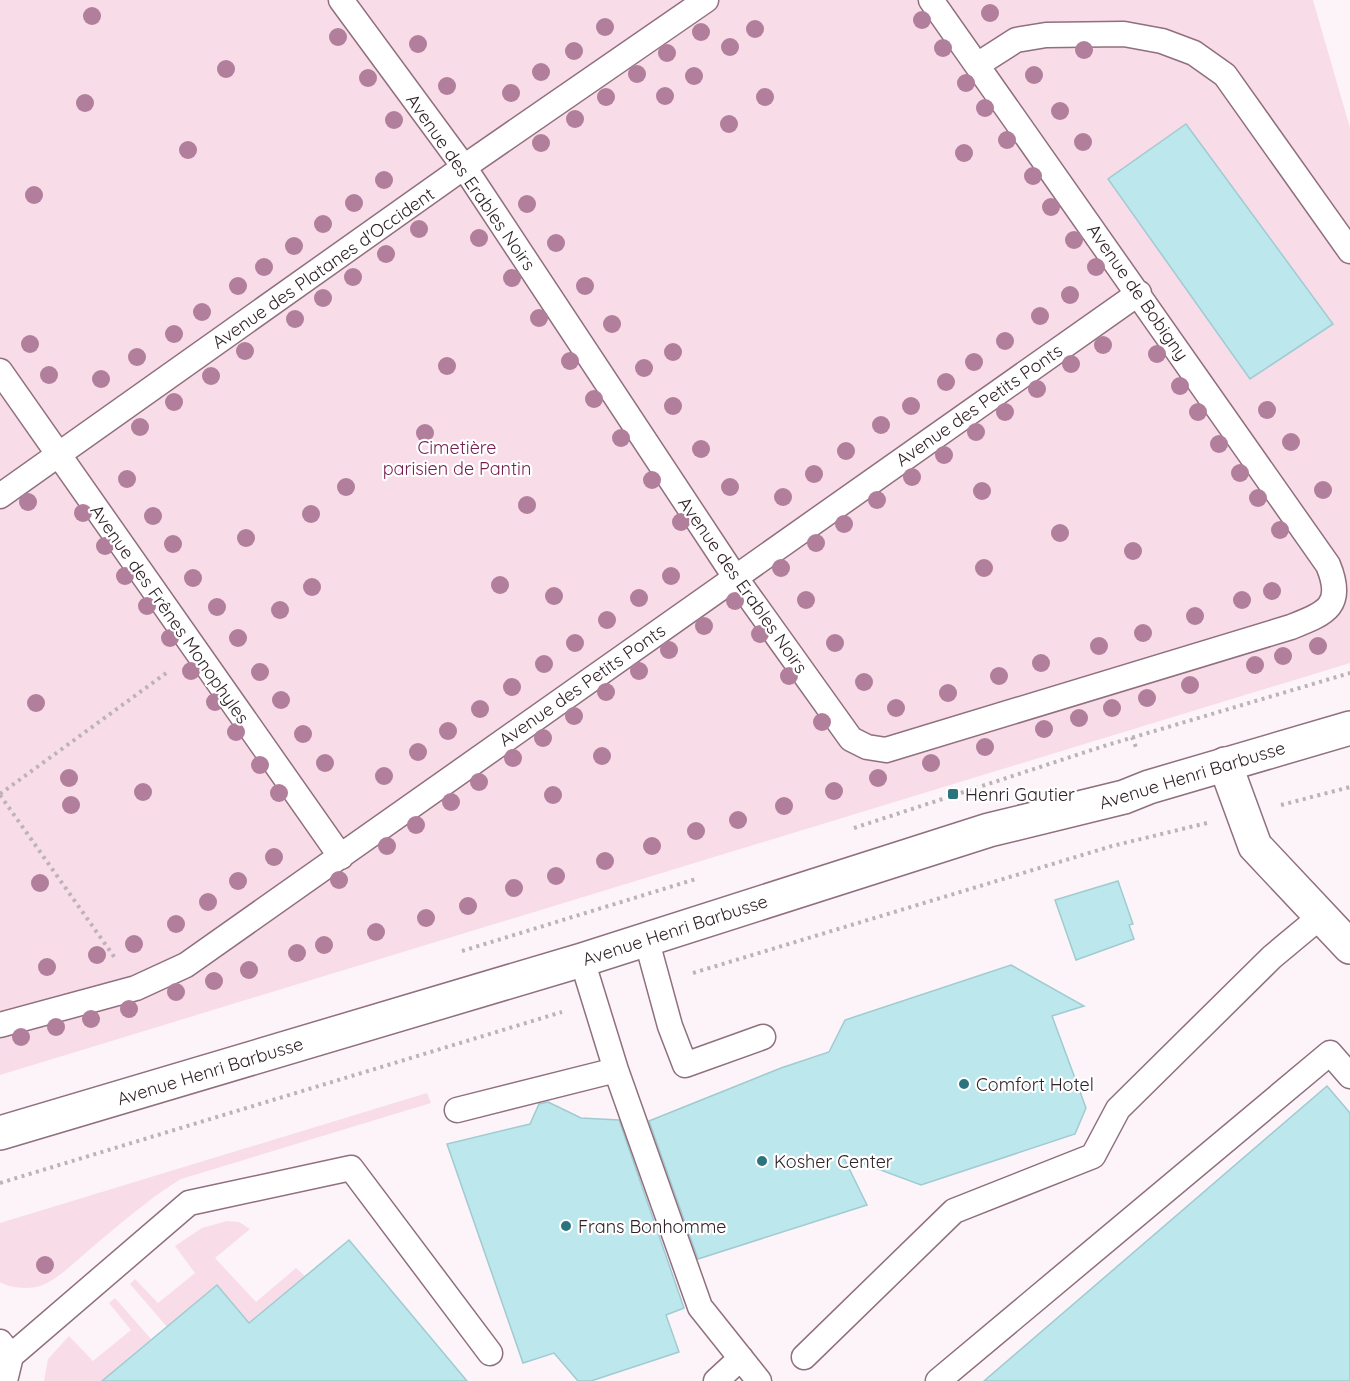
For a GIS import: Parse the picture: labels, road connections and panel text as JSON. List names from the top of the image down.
{
  "streets": {
    "main road": ["Avenue Henri Barbusse"],
    "lane": [
      "Avenue des Erables Noirs",
      "Avenue des Platanes d'Occident",
      "Avenue de Bobigny",
      "Avenue des Petits Ponts",
      "Avenue des Frênes Monophyles"
    ]
  },
  "crossings": [
    ["Avenue des Erables Noirs", "Avenue des Platanes d'Occident"],
    ["Avenue des Erables Noirs", "Avenue de Bobigny"],
    ["Avenue des Erables Noirs", "Avenue des Petits Ponts"],
    ["Avenue des Platanes d'Occident", "Avenue des Frênes Monophyles"],
    ["Avenue de Bobigny", "Avenue des Petits Ponts"],
    ["Avenue des Petits Ponts", "Avenue des Frênes Monophyles"]
  ],
  "parks": ["Cimetière parisien de Pantin"],
  "places": {
    "transit": ["Henri Gautier"],
    "other": ["Comfort Hotel", "Kosher Center", "Frans Bonhomme"]
  }
}
